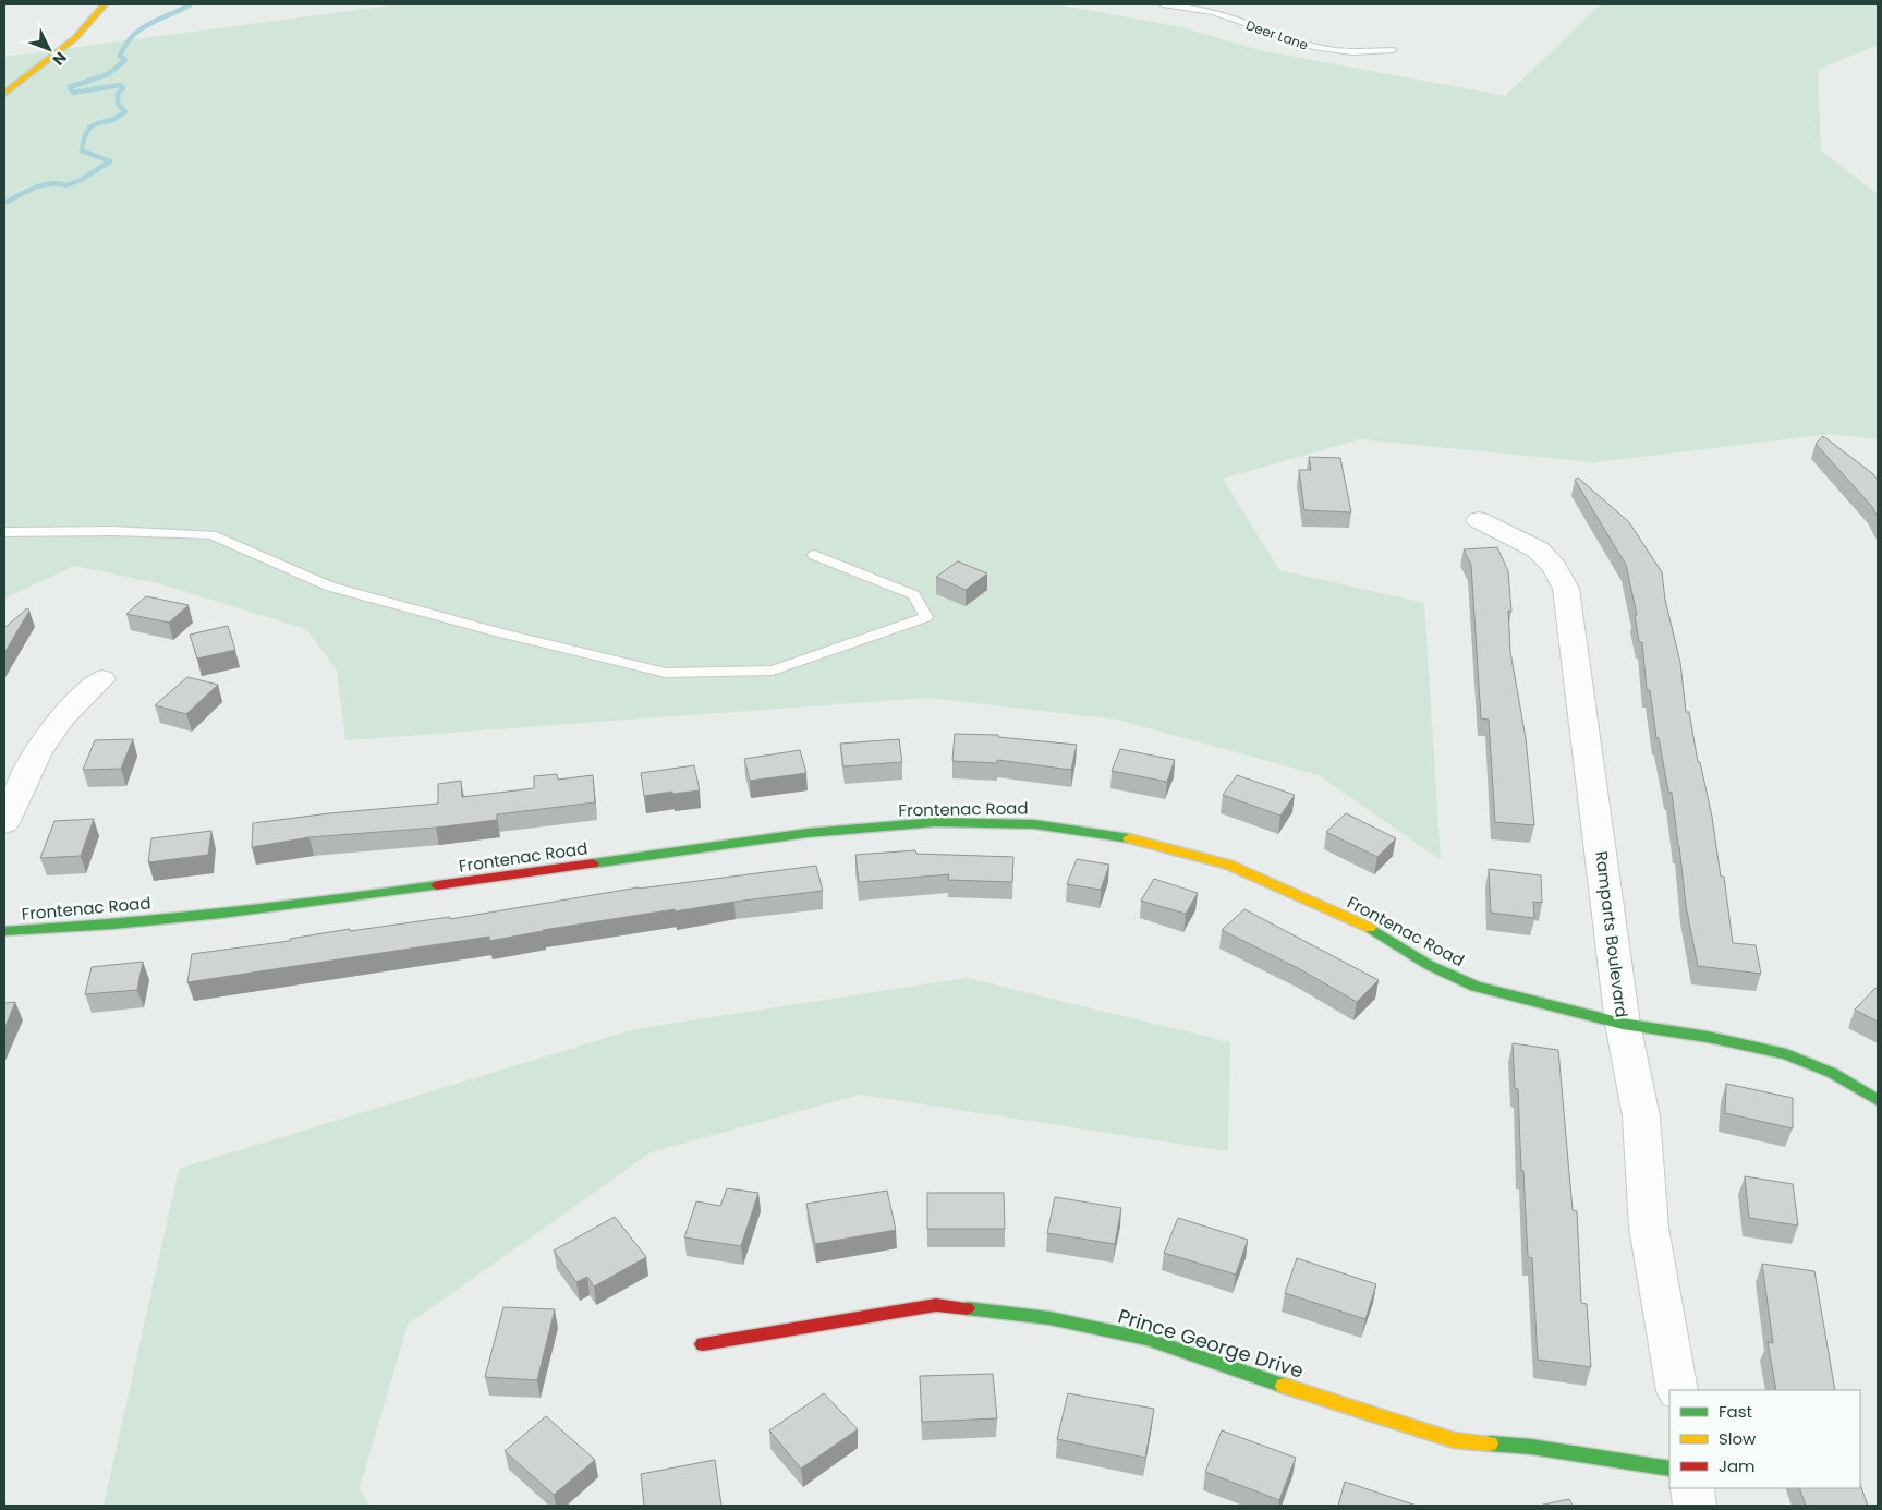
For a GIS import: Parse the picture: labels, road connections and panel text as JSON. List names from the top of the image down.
{
  "streets": {
    "street": ["Frontenac Road", "Ramparts Boulevard", "Prince George Drive"],
    "lane": ["Deer Lane"]
  },
  "crossings": [
    ["Frontenac Road", "Ramparts Boulevard"]
  ],
  "legend": ["Fast", "Slow", "Jam"],
  "north": "bottom right"
}
